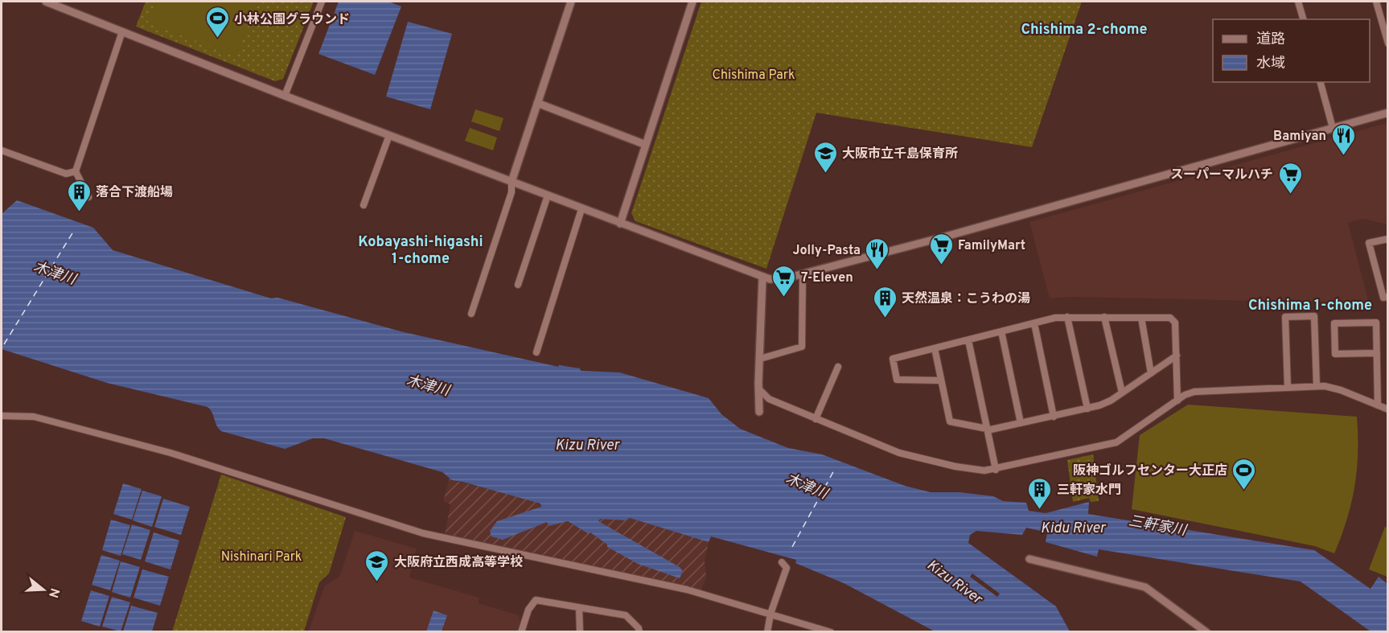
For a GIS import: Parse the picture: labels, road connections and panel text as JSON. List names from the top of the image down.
{
  "districts": ["Chishima 2-chome", "Kobayashi-higashi 1-chome", "Chishima 1-chome"],
  "water": [
    "木津川",
    "Kizu River",
    "三軒家川",
    "Kidu River"
  ],
  "parks": ["Chishima Park", "Nishinari Park"],
  "places": {
    "sports": ["小林公園グラウンド", "阪神ゴルフセンター大正店"],
    "restaurant": ["Bamiyan", "Jolly-Pasta"],
    "school or university": ["大阪市立千島保育所", "大阪府立西成高等学校"],
    "supermarket": ["スーパーマルハチ", "FamilyMart", "7-Eleven"],
    "building": ["落合下渡船場", "天然温泉：こうわの湯", "三軒家水門"]
  },
  "legend": ["道路", "水域"],
  "north": "right"
}
